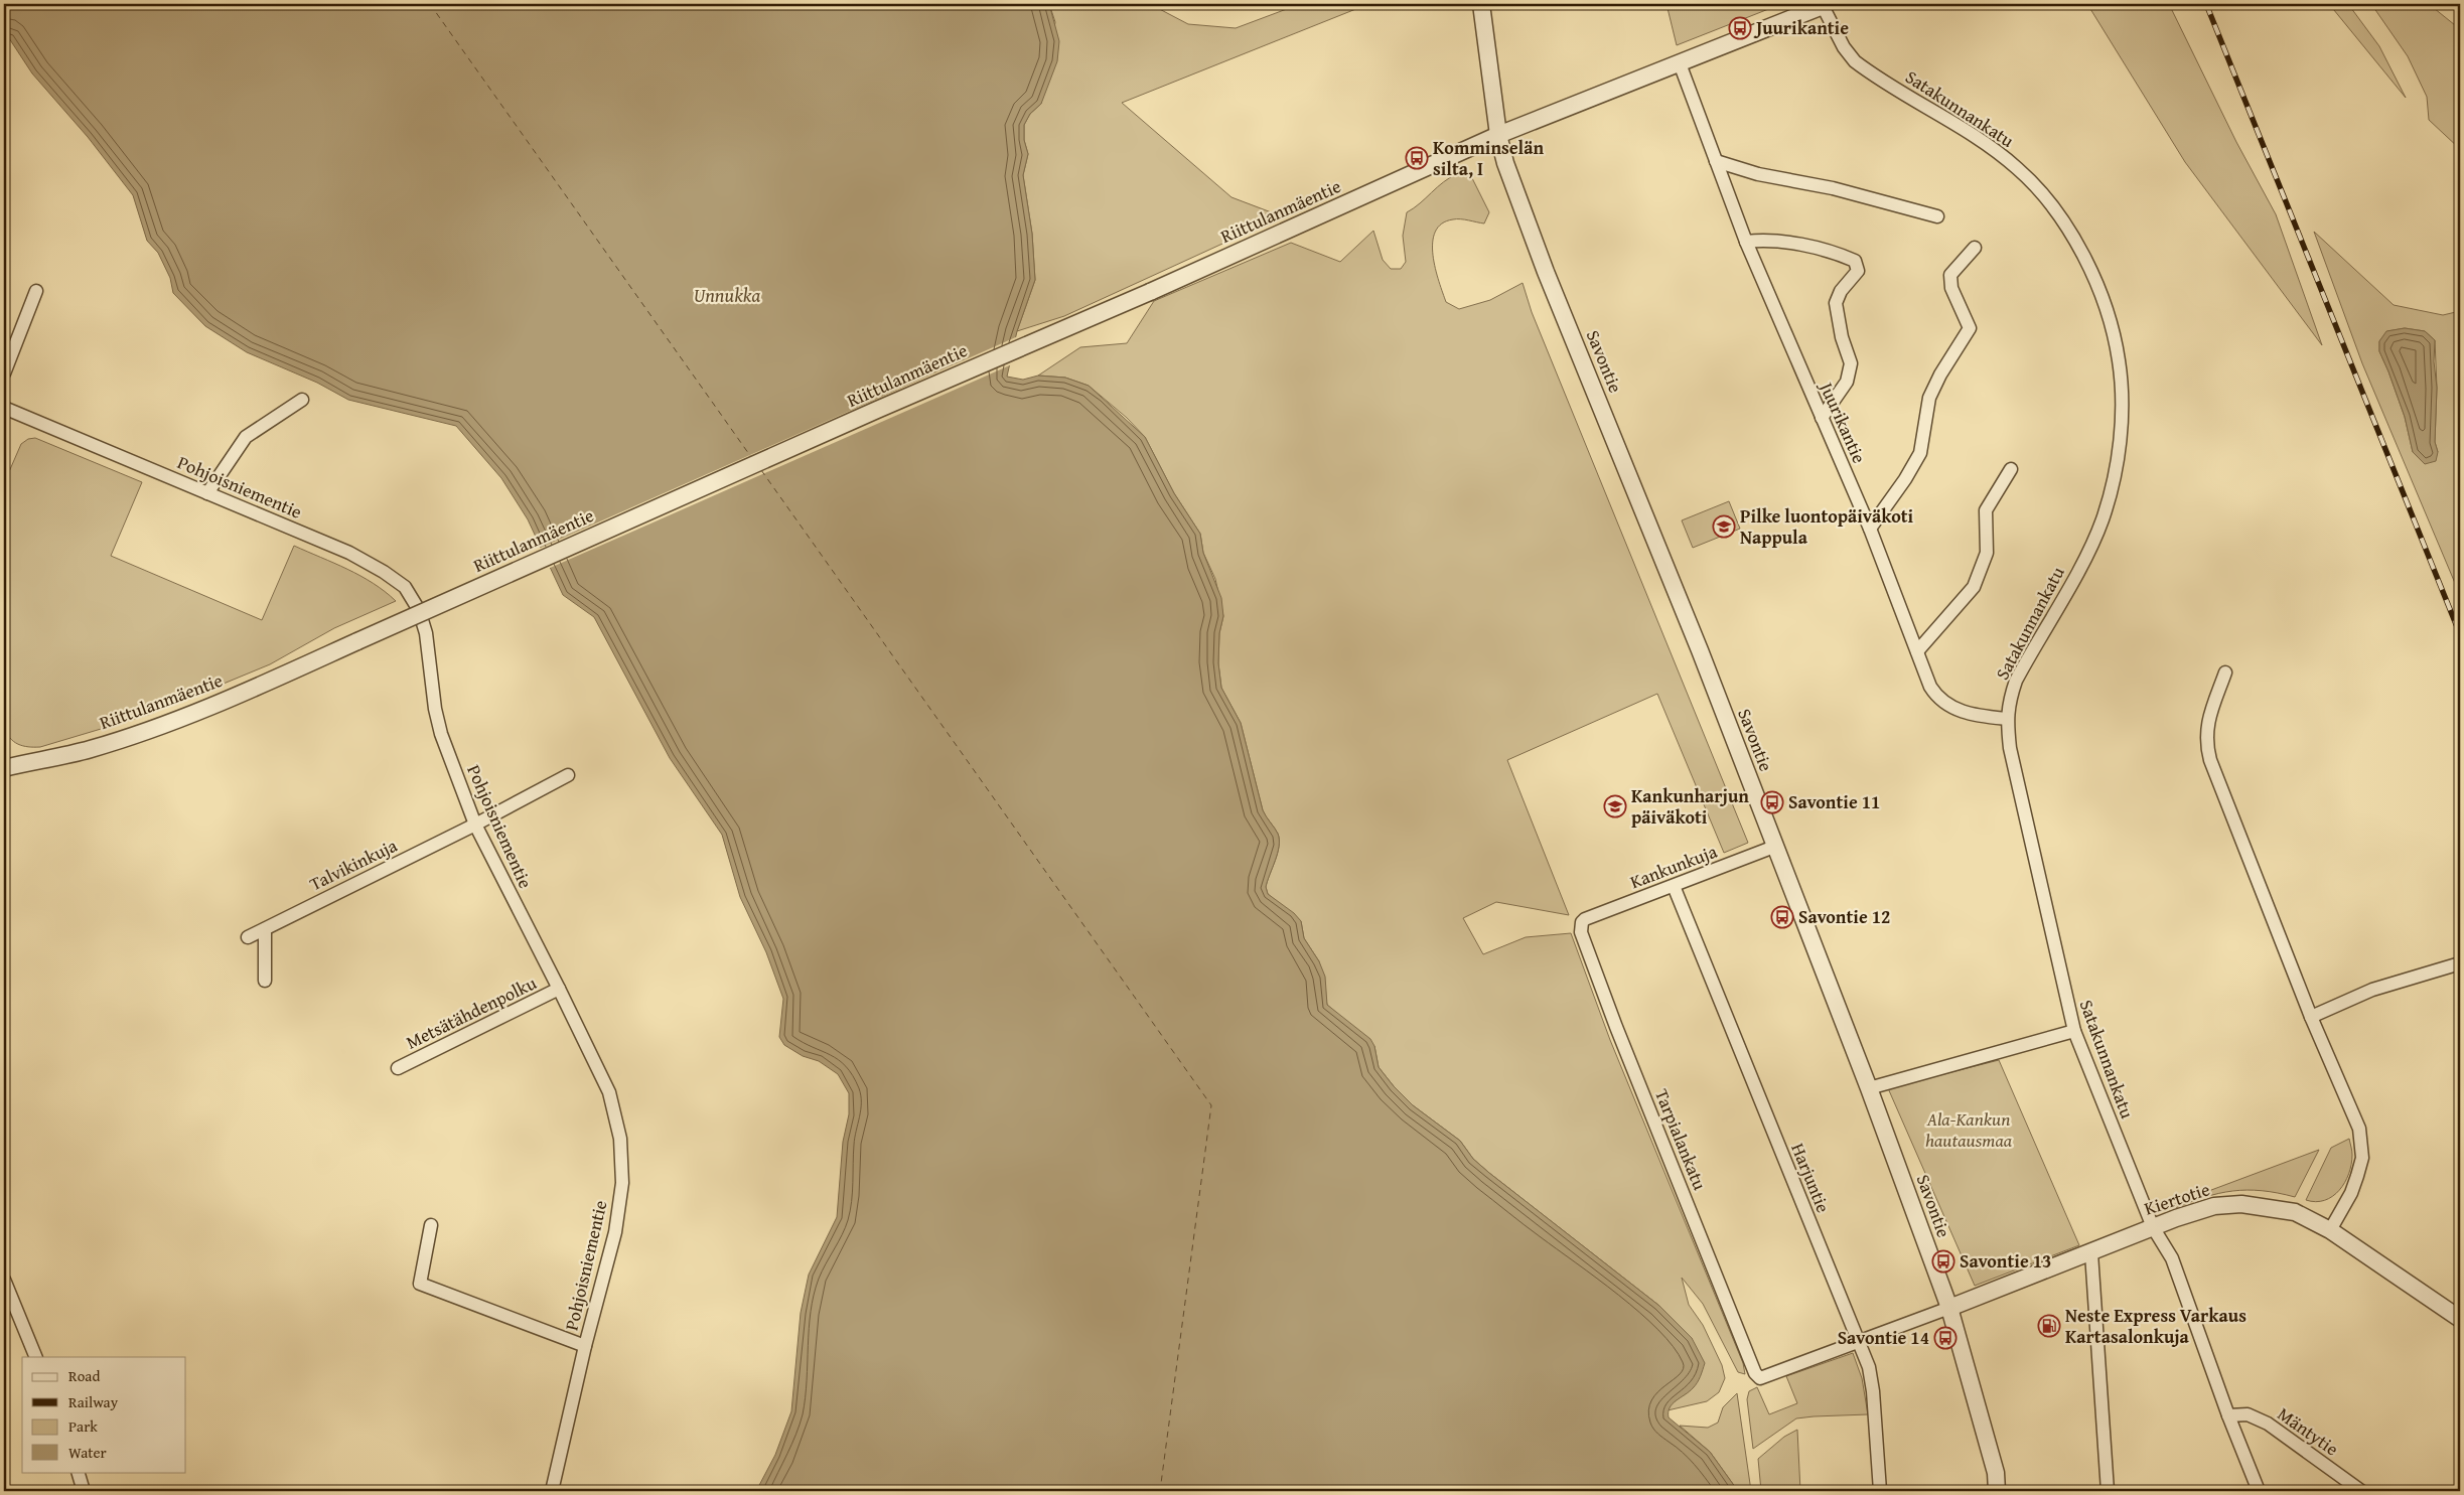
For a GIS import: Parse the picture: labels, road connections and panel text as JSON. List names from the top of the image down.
{
  "streets": {
    "street": [
      "Satakunnankatu",
      "Riittulanmäentie",
      "Savontie",
      "Juurikantie",
      "Pohjoisniementie",
      "Talvikinkuja",
      "Kankunkuja",
      "Metsätähdenpolku",
      "Tarpialankatu",
      "Harjuntie",
      "Kiertotie",
      "Mäntytie"
    ]
  },
  "crossings": [
    ["Satakunnankatu", "Riittulanmäentie"],
    ["Satakunnankatu", "Juurikantie"],
    ["Satakunnankatu", "Kiertotie"],
    ["Satakunnankatu", "Mäntytie"],
    ["Riittulanmäentie", "Savontie"],
    ["Riittulanmäentie", "Juurikantie"],
    ["Savontie", "Kankunkuja"],
    ["Savontie", "Kiertotie"],
    ["Pohjoisniementie", "Talvikinkuja"],
    ["Pohjoisniementie", "Metsätähdenpolku"],
    ["Kankunkuja", "Tarpialankatu"],
    ["Kankunkuja", "Harjuntie"],
    ["Tarpialankatu", "Harjuntie"]
  ],
  "water": ["Unnukka"],
  "parks": ["Ala-Kankun hautausmaa"],
  "places": {
    "bus stop": [
      "Juurikantie",
      "Komminselän silta, I",
      "Savontie 11",
      "Savontie 12",
      "Savontie 13",
      "Savontie 14"
    ],
    "school or university": ["Pilke luontopäiväkoti Nappula", "Kankunharjun päiväkoti"],
    "fuel station": ["Neste Express Varkaus Kartasalonkuja"]
  },
  "legend": [
    "Road",
    "Railway",
    "Park",
    "Water"
  ]
}
